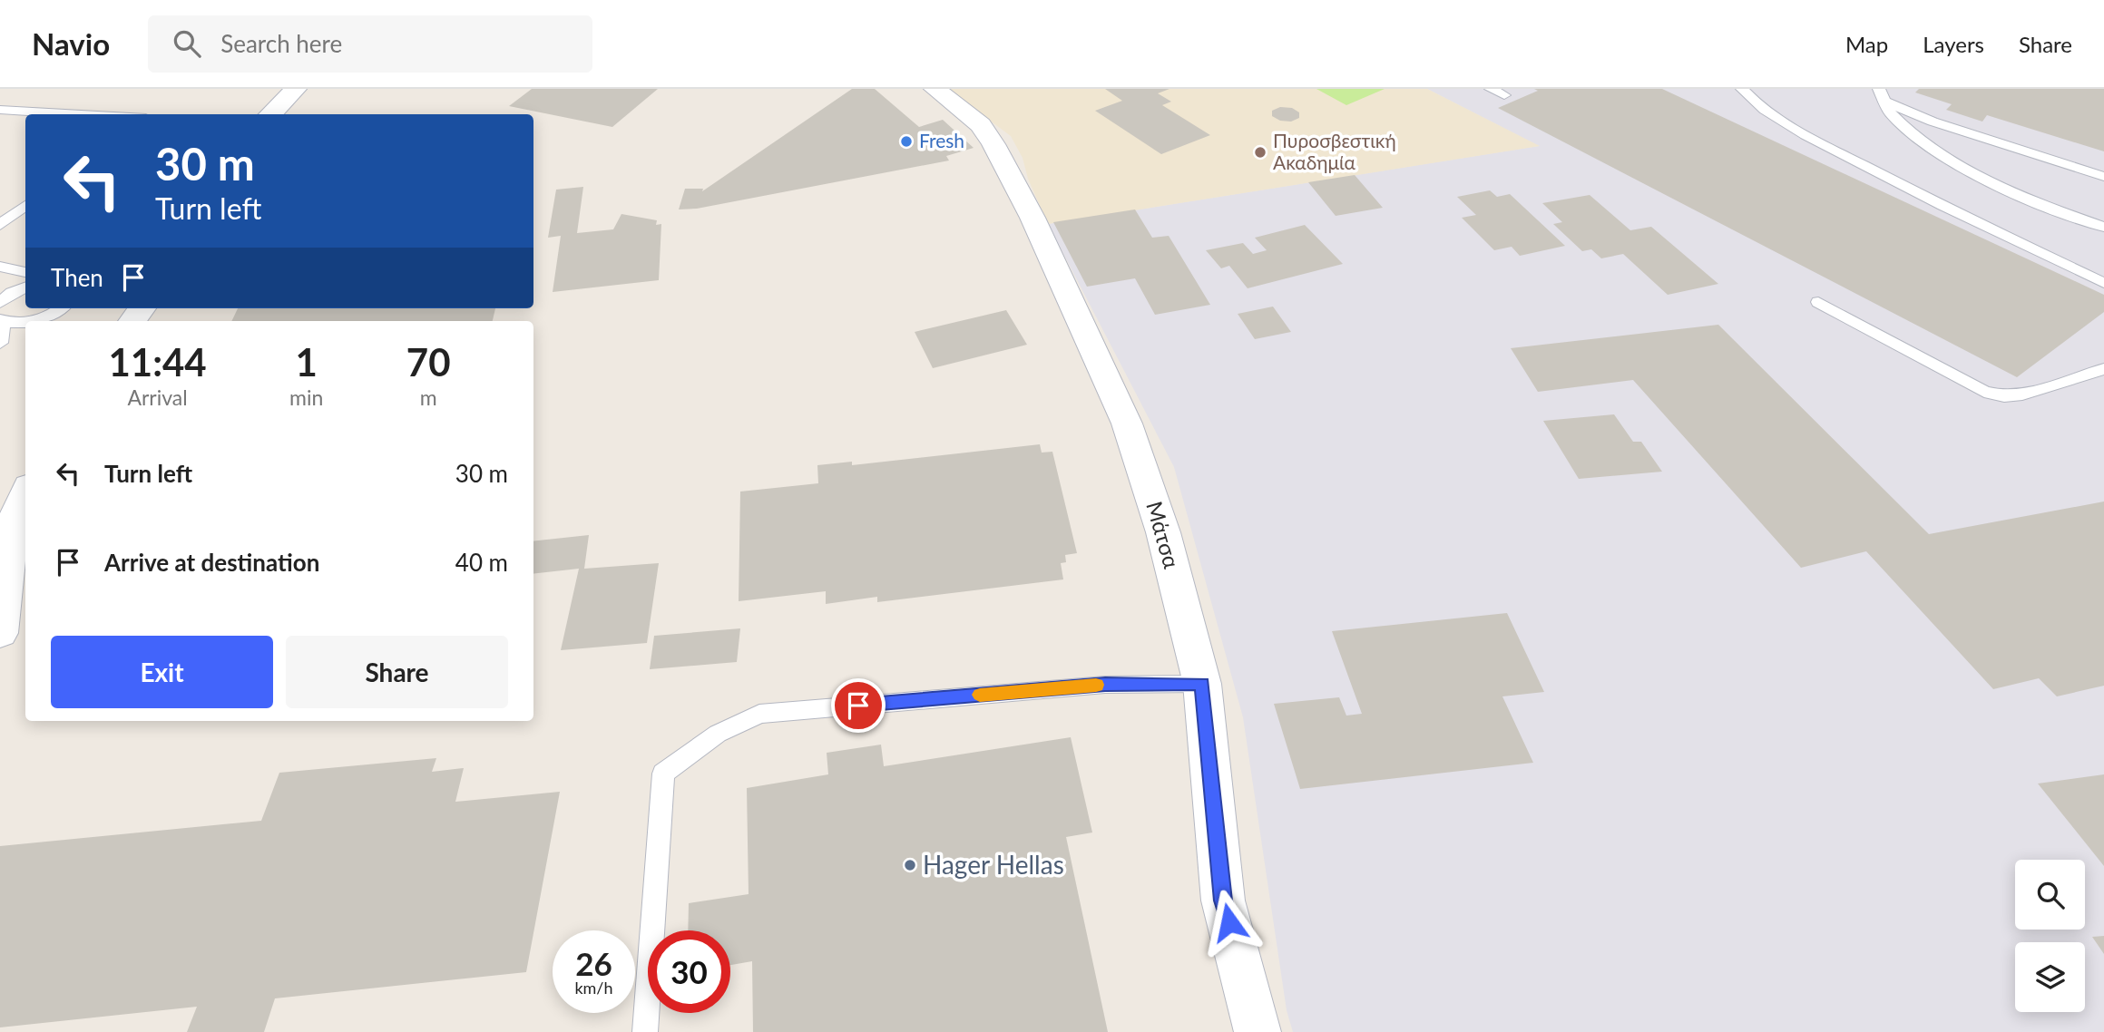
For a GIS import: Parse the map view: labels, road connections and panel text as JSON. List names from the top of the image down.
{
  "streets": {
    "street": ["Μάτσα"]
  },
  "places": ["Fresh", "Πυροσβεστική Ακαδημία", "Hager Hellas"],
  "page": {
    "header": "Navio",
    "search": "Search here",
    "nav": ["Map", "Layers", "Share"],
    "turn": ["30 m", "Turn left"],
    "then": "Then",
    "eta": [
      "11:44",
      "Arrival",
      "1",
      "min",
      "70",
      "m"
    ],
    "list": [
      {
        "name": "Turn left",
        "value": "30 m"
      },
      {
        "name": "Arrive at destination",
        "value": "40 m"
      }
    ],
    "buttons": ["Exit", "Share"],
    "speed": "26 km/h",
    "limit": "30"
  }
}
